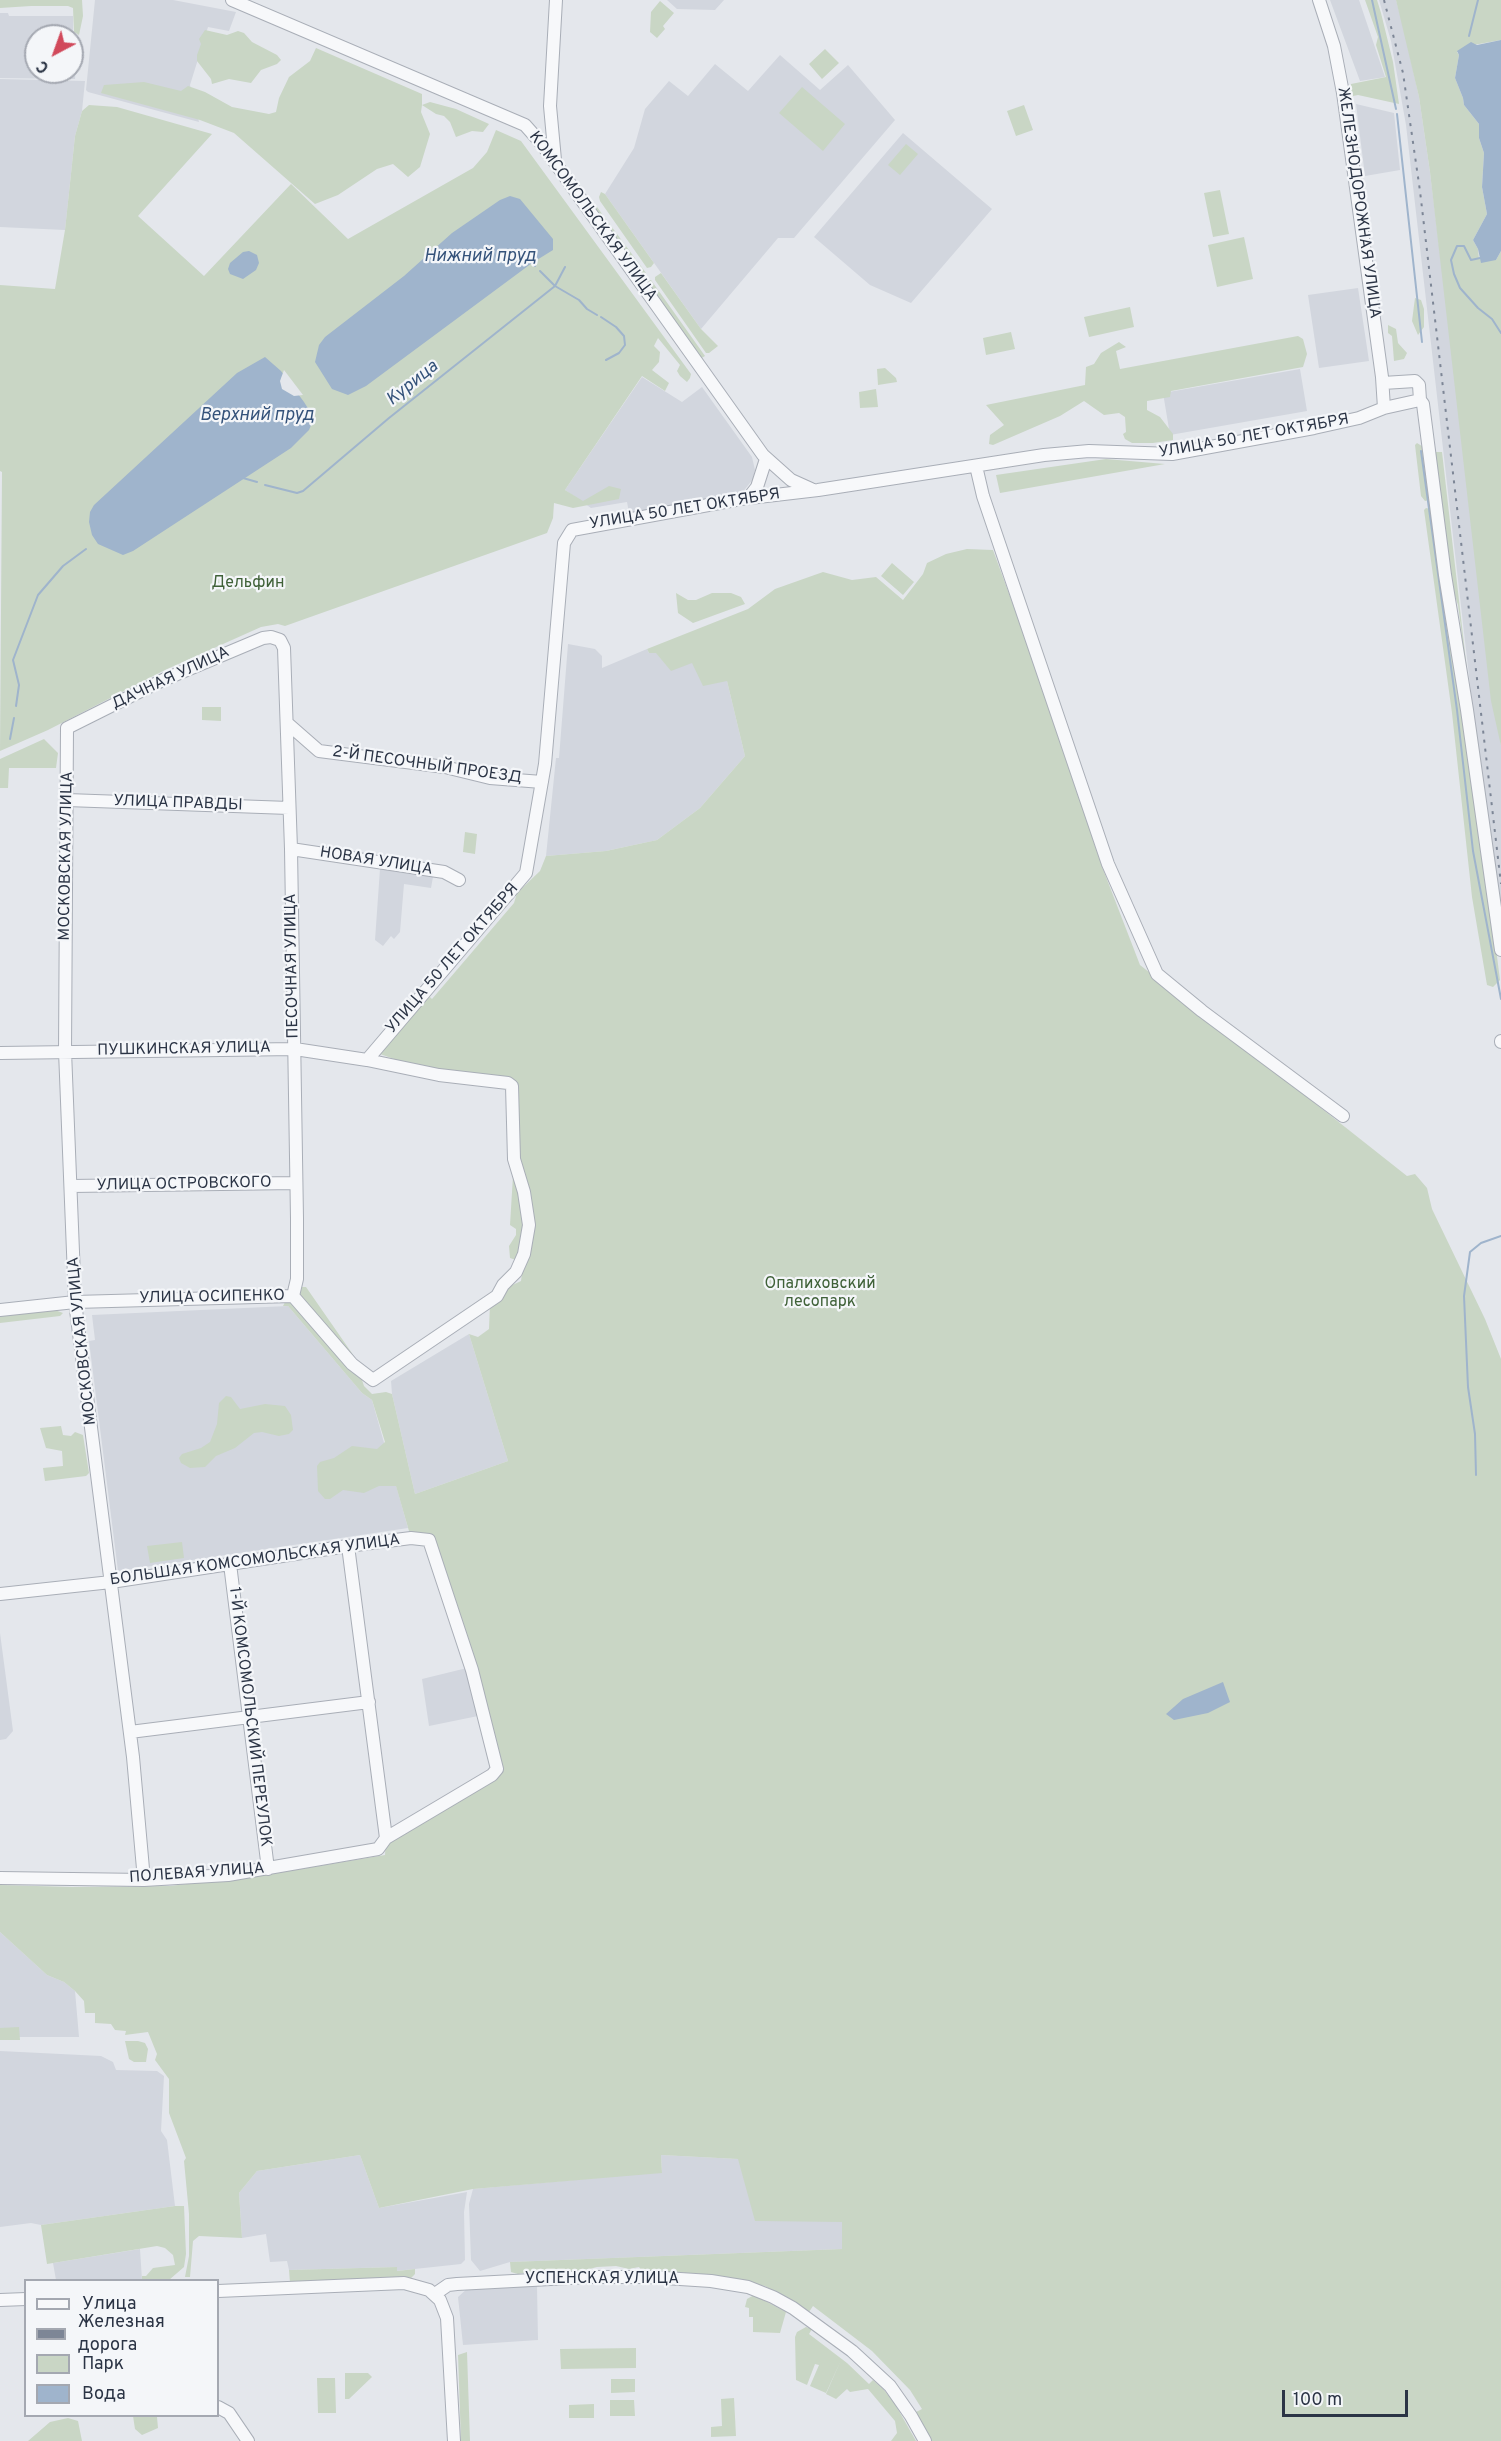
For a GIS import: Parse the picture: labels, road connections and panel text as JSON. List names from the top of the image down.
{
  "streets": {
    "street": [
      "ЖЕЛЕЗНОДОРОЖНАЯ УЛИЦА",
      "КОМСОМОЛЬСКАЯ УЛИЦА",
      "УЛИЦА 50 ЛЕТ ОКТЯБРЯ",
      "ДАЧНАЯ УЛИЦА",
      "2-Й ПЕСОЧНЫЙ ПРОЕЗД",
      "УЛИЦА ПРАВДЫ",
      "МОСКОВСКАЯ УЛИЦА",
      "НОВАЯ УЛИЦА",
      "ПЕСОЧНАЯ УЛИЦА",
      "ПУШКИНСКАЯ УЛИЦА",
      "УЛИЦА ОСТРОВСКОГО",
      "УЛИЦА ОСИПЕНКО",
      "БОЛЬШАЯ КОМСОМОЛЬСКАЯ УЛИЦА",
      "1-Й КОМСОМОЛЬСКИЙ ПЕРЕУЛОК",
      "ПОЛЕВАЯ УЛИЦА",
      "УСПЕНСКАЯ УЛИЦА"
    ]
  },
  "crossings": [
    ["ЖЕЛЕЗНОДОРОЖНАЯ УЛИЦА", "УЛИЦА 50 ЛЕТ ОКТЯБРЯ"],
    ["КОМСОМОЛЬСКАЯ УЛИЦА", "УЛИЦА 50 ЛЕТ ОКТЯБРЯ"],
    ["УЛИЦА 50 ЛЕТ ОКТЯБРЯ", "2-Й ПЕСОЧНЫЙ ПРОЕЗД"],
    ["УЛИЦА 50 ЛЕТ ОКТЯБРЯ", "ПУШКИНСКАЯ УЛИЦА"],
    ["ДАЧНАЯ УЛИЦА", "МОСКОВСКАЯ УЛИЦА"],
    ["ДАЧНАЯ УЛИЦА", "ПЕСОЧНАЯ УЛИЦА"],
    ["2-Й ПЕСОЧНЫЙ ПРОЕЗД", "ПЕСОЧНАЯ УЛИЦА"],
    ["УЛИЦА ПРАВДЫ", "МОСКОВСКАЯ УЛИЦА"],
    ["УЛИЦА ПРАВДЫ", "ПЕСОЧНАЯ УЛИЦА"],
    ["МОСКОВСКАЯ УЛИЦА", "ПУШКИНСКАЯ УЛИЦА"],
    ["МОСКОВСКАЯ УЛИЦА", "УЛИЦА ОСТРОВСКОГО"],
    ["МОСКОВСКАЯ УЛИЦА", "УЛИЦА ОСИПЕНКО"],
    ["МОСКОВСКАЯ УЛИЦА", "БОЛЬШАЯ КОМСОМОЛЬСКАЯ УЛИЦА"],
    ["МОСКОВСКАЯ УЛИЦА", "ПОЛЕВАЯ УЛИЦА"],
    ["НОВАЯ УЛИЦА", "ПЕСОЧНАЯ УЛИЦА"],
    ["ПЕСОЧНАЯ УЛИЦА", "ПУШКИНСКАЯ УЛИЦА"],
    ["ПЕСОЧНАЯ УЛИЦА", "УЛИЦА ОСТРОВСКОГО"],
    ["ПЕСОЧНАЯ УЛИЦА", "УЛИЦА ОСИПЕНКО"],
    ["ПУШКИНСКАЯ УЛИЦА", "УЛИЦА ОСИПЕНКО"],
    ["БОЛЬШАЯ КОМСОМОЛЬСКАЯ УЛИЦА", "1-Й КОМСОМОЛЬСКИЙ ПЕРЕУЛОК"],
    ["БОЛЬШАЯ КОМСОМОЛЬСКАЯ УЛИЦА", "ПОЛЕВАЯ УЛИЦА"],
    ["1-Й КОМСОМОЛЬСКИЙ ПЕРЕУЛОК", "ПОЛЕВАЯ УЛИЦА"]
  ],
  "water": ["Нижний пруд", "Курица", "Верхний пруд"],
  "parks": ["Дельфин", "Опалиховский лесопарк"],
  "legend": [
    "Улица",
    "Железная дорога",
    "Парк",
    "Вода"
  ],
  "scale_bar": "100 m",
  "north": "bottom left"
}
